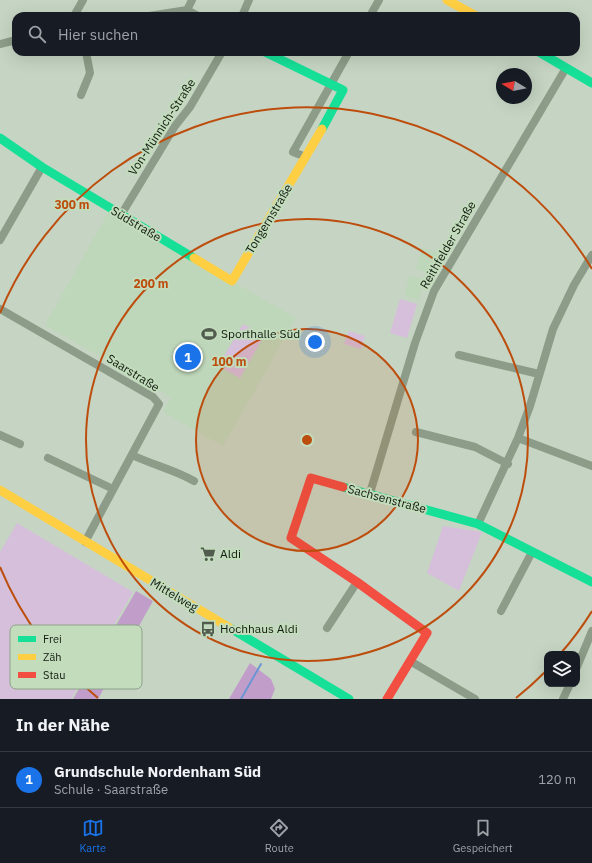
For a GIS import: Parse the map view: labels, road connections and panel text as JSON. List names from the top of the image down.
{
  "streets": {
    "street": [
      "Von-Münnich-Straße",
      "Tongernstraße",
      "Südstraße",
      "Reithfelder Straße",
      "Saarstraße",
      "Sachsenstraße",
      "Mittelweg"
    ]
  },
  "crossings": [
    ["Von-Münnich-Straße", "Südstraße"],
    ["Tongernstraße", "Südstraße"],
    ["Reithfelder Straße", "Sachsenstraße"],
    ["Saarstraße", "Mittelweg"]
  ],
  "places": {
    "sports": ["Sporthalle Süd"],
    "supermarket": ["Aldi"],
    "bus stop": ["Hochhaus Aldi"]
  },
  "legend": ["Frei", "Zäh", "Stau"],
  "north": "left",
  "page": {
    "search": "Hier suchen",
    "pins": "1",
    "heading": "In der Nähe",
    "list": [
      {
        "mark": "1",
        "name": "Grundschule Nordenham Süd",
        "note": "Schule · Saarstraße",
        "value": "120 m"
      }
    ],
    "nav": ["Karte", "Route", "Gespeichert"]
  },
  "rings": ["300 m", "200 m", "100 m"]
}
